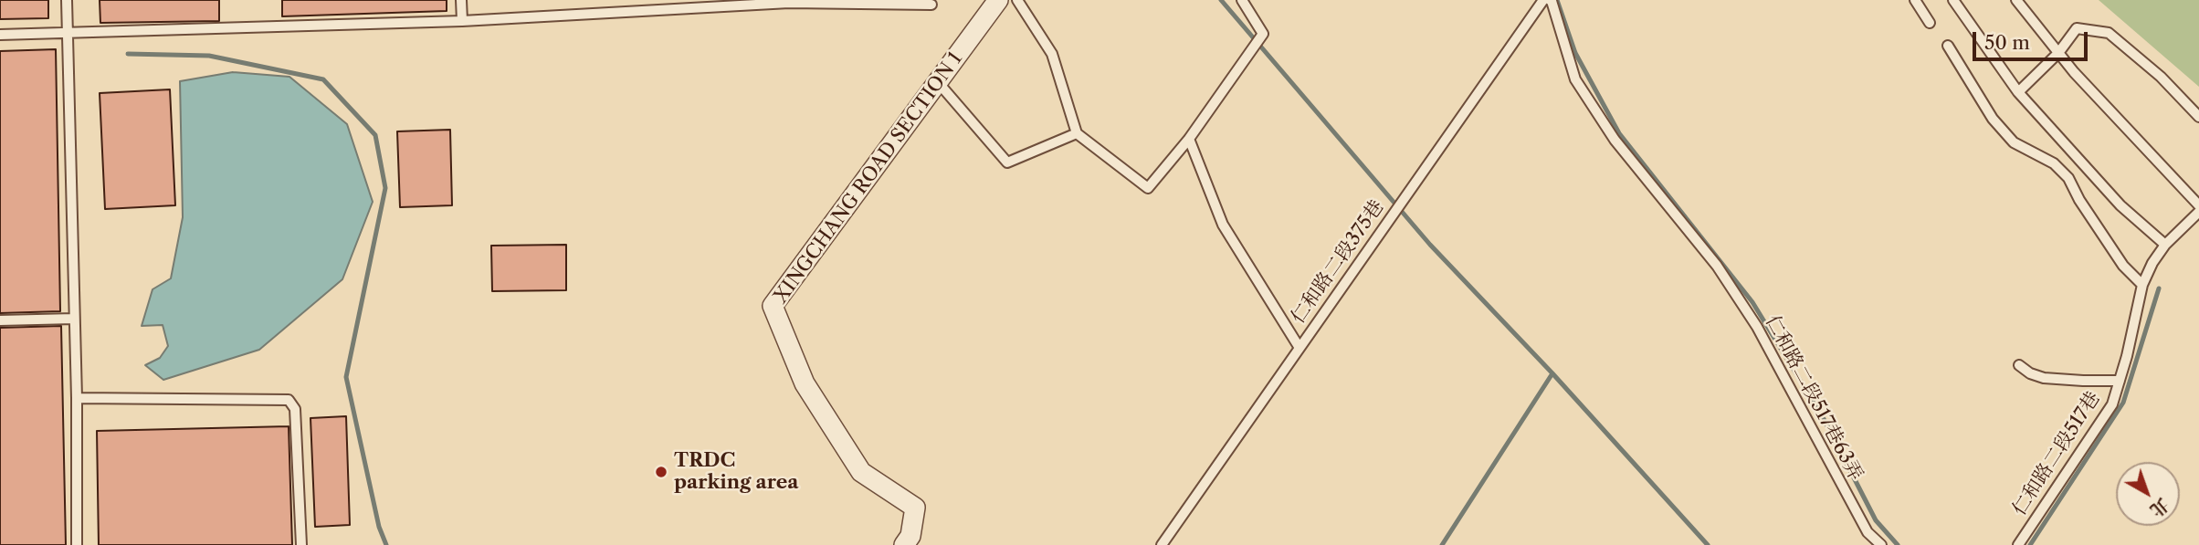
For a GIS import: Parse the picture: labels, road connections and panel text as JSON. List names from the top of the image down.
{
  "streets": {
    "street": ["XINGCHANG ROAD SECTION 1"],
    "lane": ["仁和路二段375巷", "仁和路二段517巷63弄", "仁和路二段517巷"]
  },
  "places": ["TRDC parking area"],
  "scale_bar": "50 m",
  "north": "bottom right"
}
